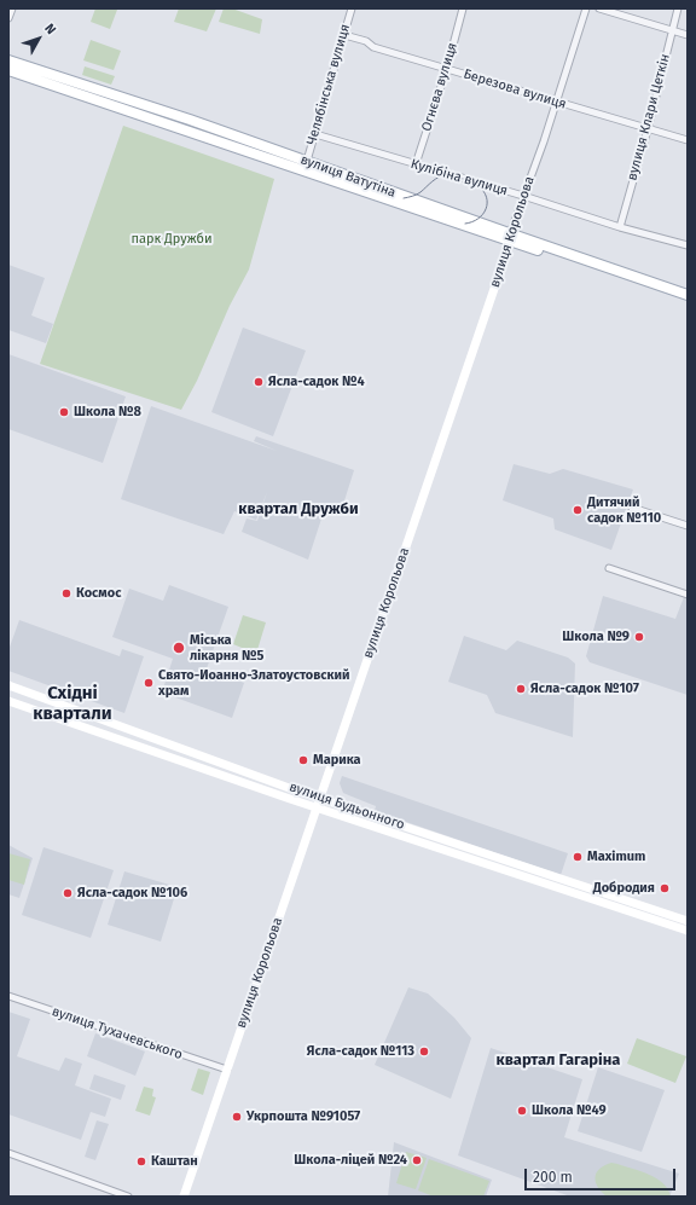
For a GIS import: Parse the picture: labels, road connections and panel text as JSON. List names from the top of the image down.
{
  "streets": {
    "main road": ["вулиця Ватутіна", "вулиця Корольова", "вулиця Будьонного"],
    "street": [
      "Челябінська вулиця",
      "Огнєва вулиця",
      "Березова вулиця",
      "вулиця Клари Цеткін",
      "Кулібіна вулиця",
      "вулиця Тухачевського"
    ]
  },
  "crossings": [
    ["Челябінська вулиця", "Березова вулиця"],
    ["Челябінська вулиця", "вулиця Ватутіна"],
    ["Челябінська вулиця", "Кулібіна вулиця"],
    ["Огнєва вулиця", "Березова вулиця"],
    ["Огнєва вулиця", "Кулібіна вулиця"],
    ["Березова вулиця", "вулиця Клари Цеткін"],
    ["Березова вулиця", "вулиця Корольова"],
    ["вулиця Клари Цеткін", "Кулібіна вулиця"],
    ["вулиця Ватутіна", "вулиця Корольова"],
    ["Кулібіна вулиця", "вулиця Корольова"],
    ["вулиця Корольова", "вулиця Будьонного"],
    ["вулиця Корольова", "вулиця Тухачевського"]
  ],
  "districts": ["квартал Дружби", "Східні квартали", "квартал Гагаріна"],
  "parks": ["парк Дружби"],
  "places": [
    "Ясла-садок №4",
    "Школа №8",
    "Дитячий садок №110",
    "Космос",
    "Школа №9",
    "Міська лікарня №5",
    "Свято-Иоанно-Златоустовский храм",
    "Ясла-садок №107",
    "Марика",
    "Maximum",
    "Добродия",
    "Ясла-садок №106",
    "Ясла-садок №113",
    "Школа №49",
    "Укрпошта №91057",
    "Школа-ліцей №24",
    "Каштан"
  ],
  "scale_bar": "200 m",
  "north": "top right"
}
